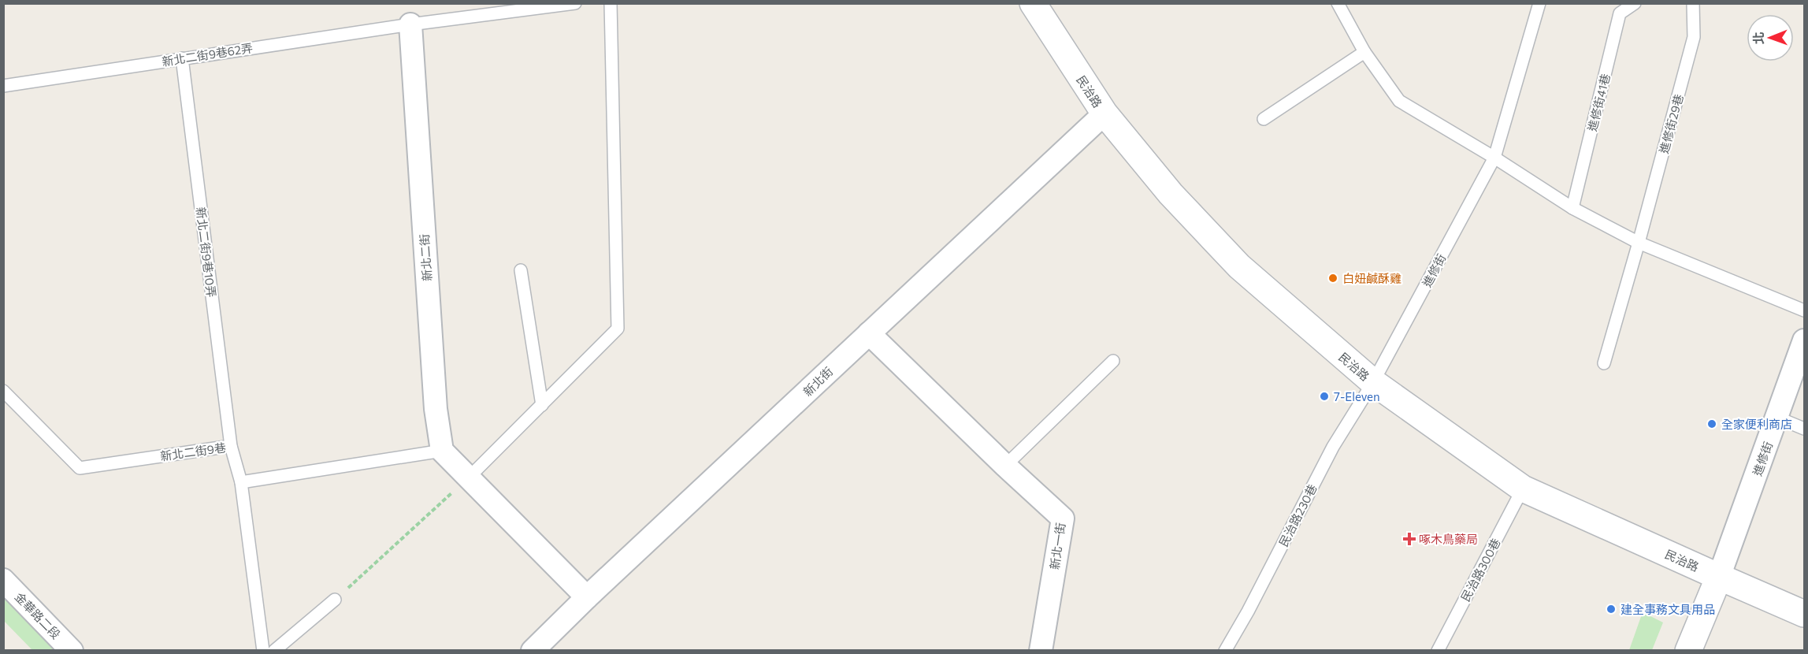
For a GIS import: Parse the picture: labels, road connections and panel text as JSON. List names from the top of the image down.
{
  "streets": {
    "street": [
      "民治路",
      "新北二街",
      "進修街",
      "新北街",
      "新北一街",
      "金華路二段"
    ],
    "lane": [
      "新北二街9巷62弄",
      "進修街41巷",
      "進修街29巷",
      "新北二街9巷10弄",
      "新北二街9巷",
      "民治路230巷",
      "民治路300巷"
    ]
  },
  "crossings": [
    ["新北二街9巷62弄", "新北二街9巷10弄"],
    ["新北二街9巷62弄", "新北二街"],
    ["民治路", "進修街"],
    ["民治路", "新北街"],
    ["民治路", "民治路230巷"],
    ["民治路", "民治路300巷"],
    ["新北二街9巷10弄", "新北二街9巷"],
    ["進修街", "民治路230巷"],
    ["新北街", "新北一街"]
  ],
  "places": {
    "other": [
      "白妞鹹酥雞",
      "7-Eleven",
      "全家便利商店",
      "建全事務文具用品"
    ],
    "health": ["啄木鳥藥局"]
  },
  "north": "left"
}
